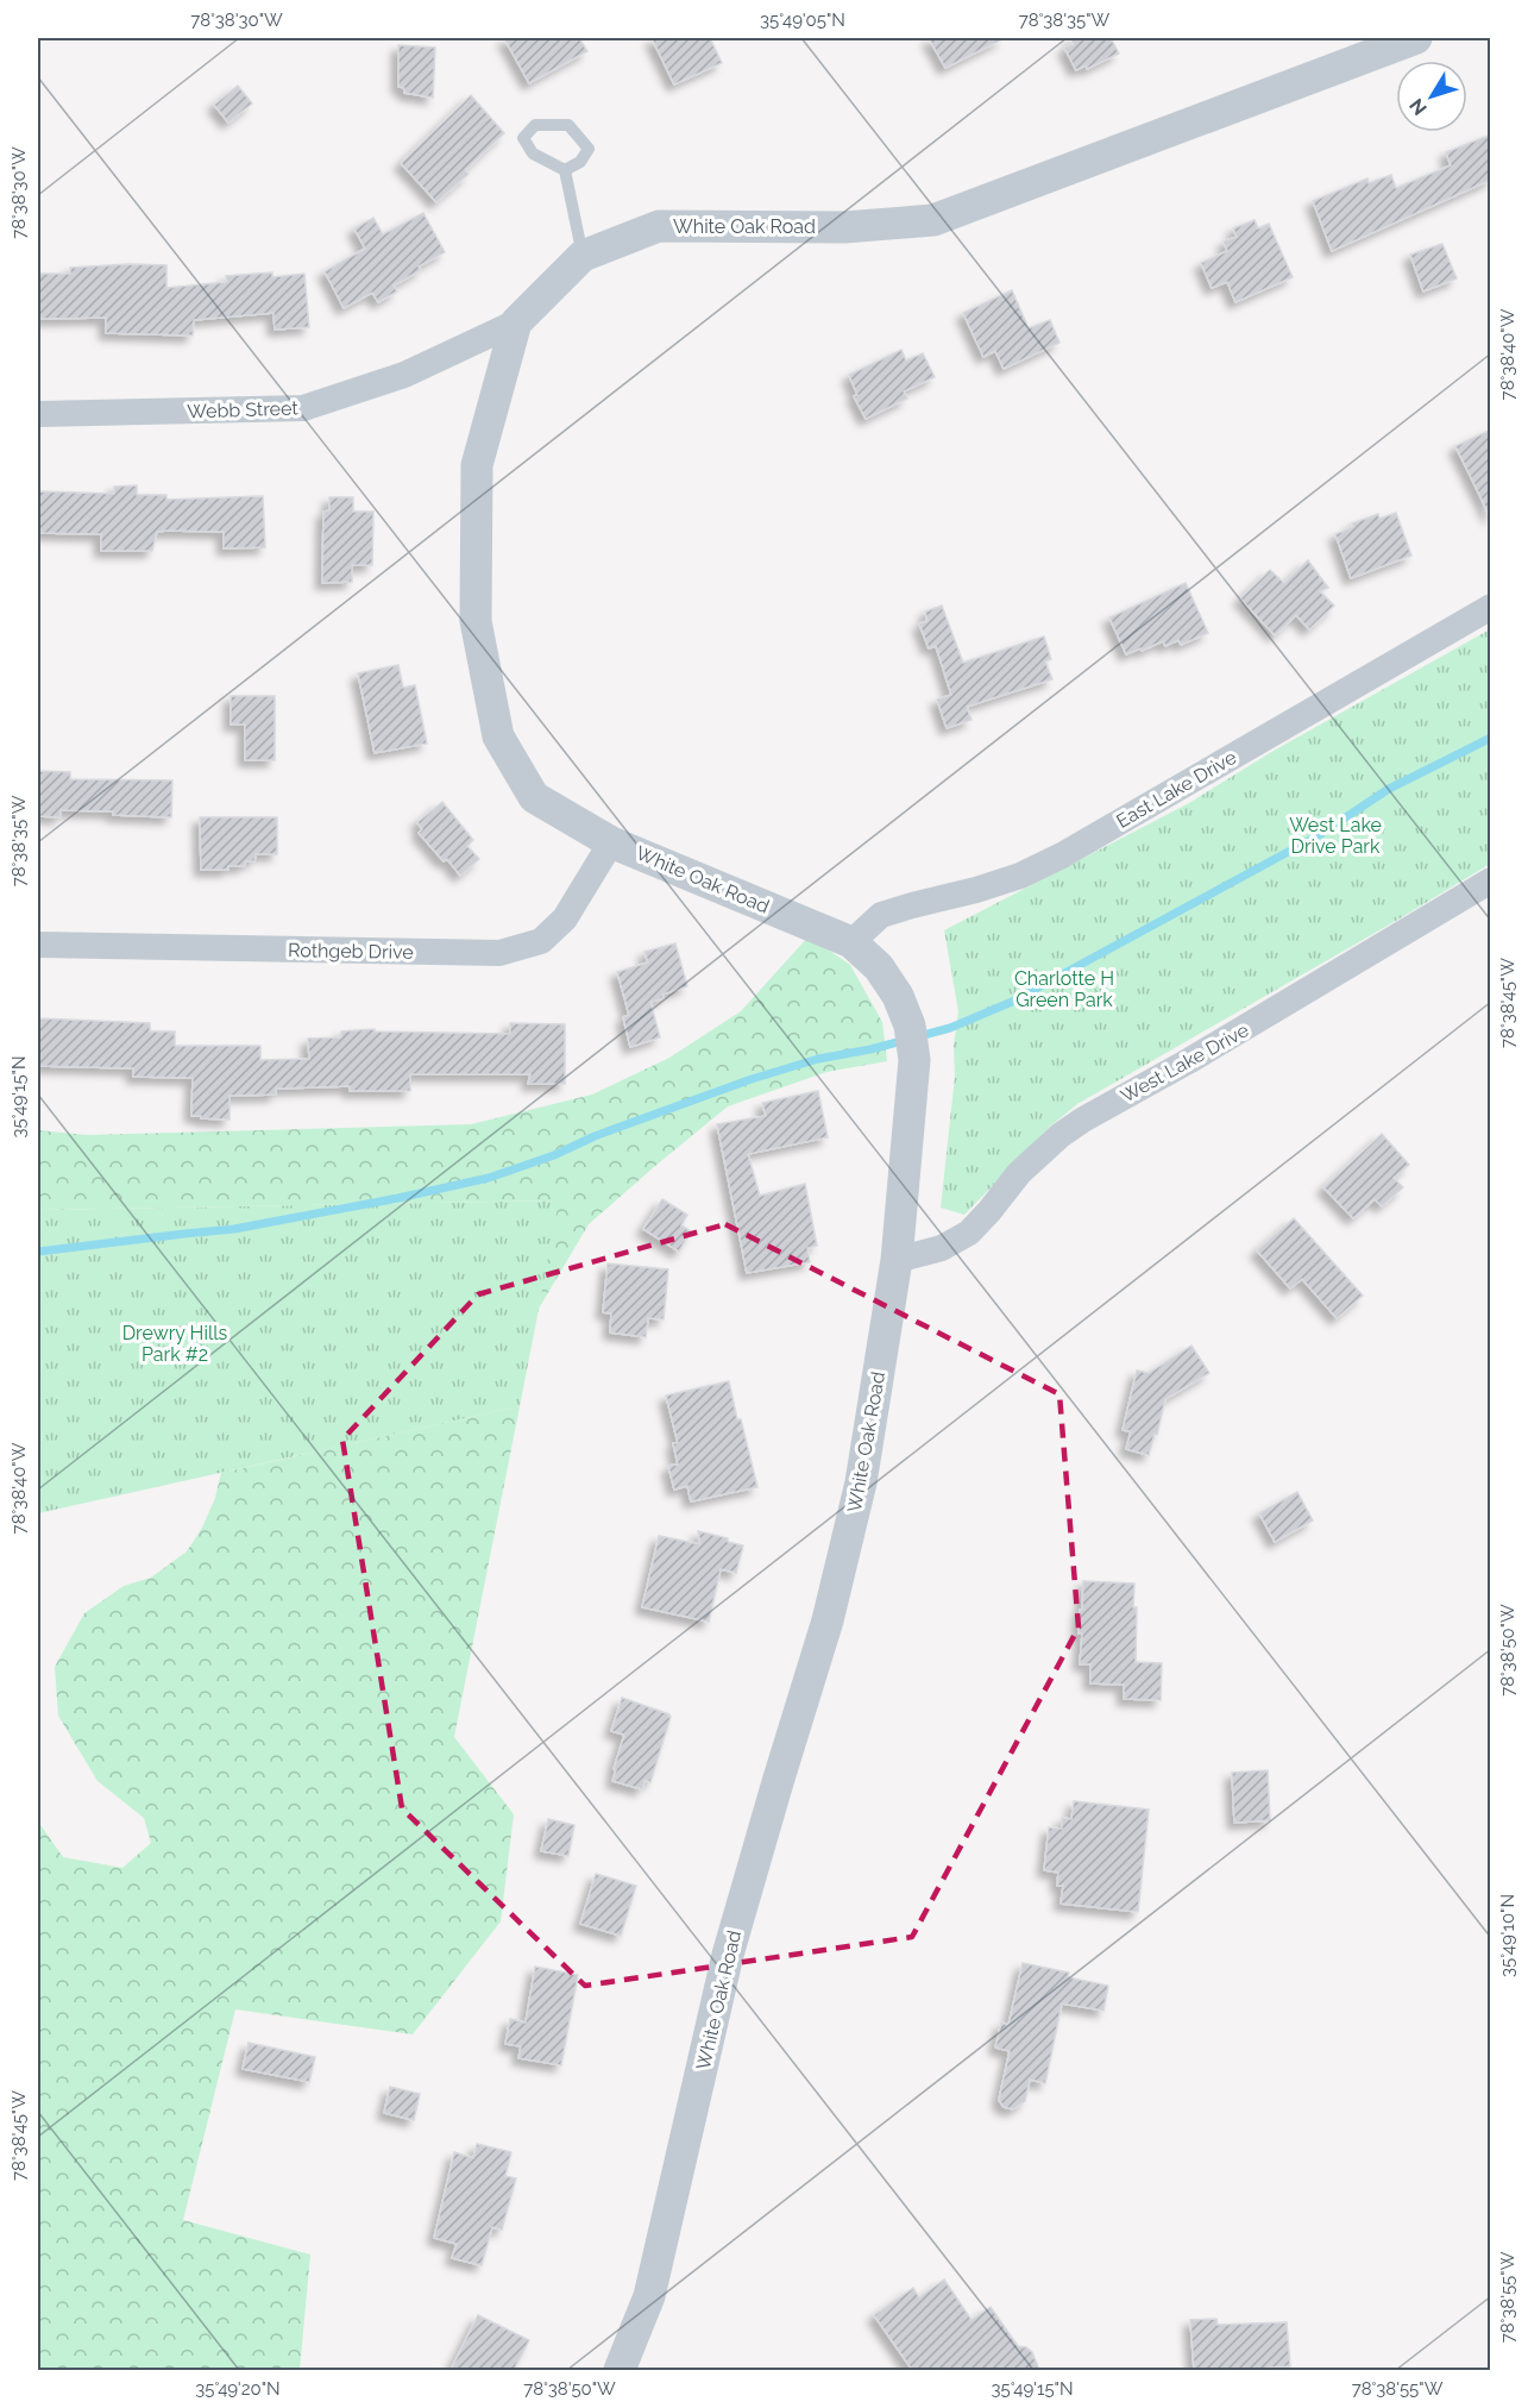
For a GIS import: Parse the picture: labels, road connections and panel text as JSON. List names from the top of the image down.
{
  "streets": {
    "street": [
      "White Oak Road",
      "Webb Street",
      "East Lake Drive",
      "Rothgeb Drive",
      "West Lake Drive"
    ]
  },
  "crossings": [
    ["White Oak Road", "Webb Street"],
    ["White Oak Road", "East Lake Drive"],
    ["White Oak Road", "Rothgeb Drive"],
    ["White Oak Road", "West Lake Drive"]
  ],
  "parks": ["West Lake Drive Park", "Charlotte H Green Park", "Drewry Hills Park #2"],
  "north": "bottom left",
  "coordinates": [
    "78°38'30\"W",
    "35°49'05\"N",
    "78°38'35\"W",
    "78°38'40\"W",
    "78°38'45\"W",
    "35°49'15\"N",
    "78°38'50\"W",
    "35°49'10\"N",
    "78°38'55\"W",
    "35°49'20\"N"
  ]
}
